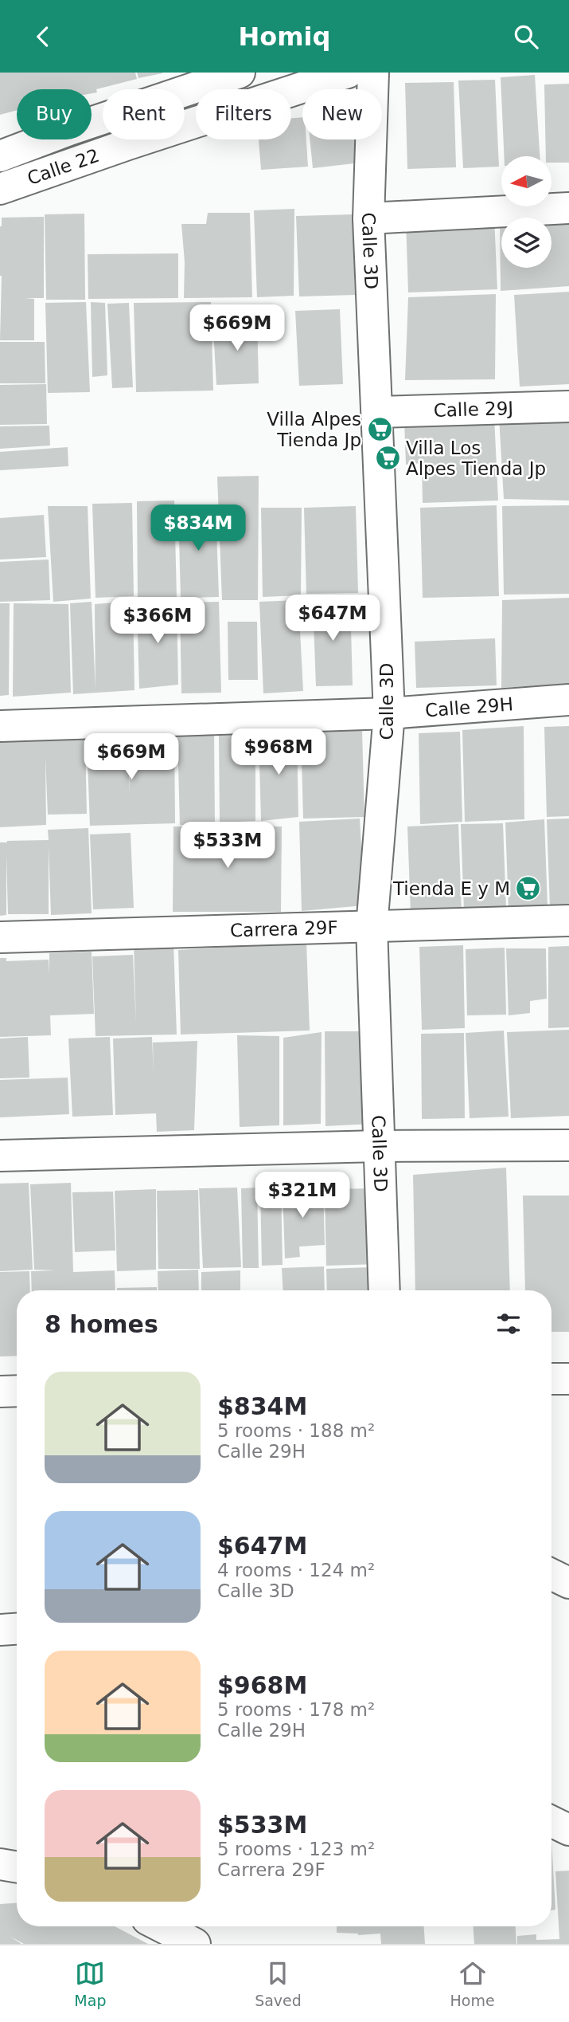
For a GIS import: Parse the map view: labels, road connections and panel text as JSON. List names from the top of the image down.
{
  "streets": {
    "street": [
      "Calle 22",
      "Calle 3D",
      "Calle 29J",
      "Calle 29H",
      "Carrera 29F"
    ]
  },
  "crossings": [
    ["Calle 3D", "Calle 29J"],
    ["Calle 3D", "Calle 29H"],
    ["Calle 3D", "Carrera 29F"]
  ],
  "places": {
    "supermarket": ["Villa Alpes Tienda Jp", "Villa Los Alpes Tienda Jp", "Tienda E y M"]
  },
  "north": "left",
  "page": {
    "header": "Homiq",
    "chip": [
      "Buy",
      "Rent",
      "Filters",
      "New"
    ],
    "price": [
      "$669M",
      "$834M",
      "$647M",
      "$366M",
      "$968M",
      "$669M",
      "$533M",
      "$321M"
    ],
    "heading": "8 homes",
    "list": [
      {
        "name": "$834M",
        "note": "5 rooms · 188 m² · Calle 29H"
      },
      {
        "name": "$647M",
        "note": "4 rooms · 124 m² · Calle 3D"
      },
      {
        "name": "$968M",
        "note": "5 rooms · 178 m² · Calle 29H"
      },
      {
        "name": "$533M",
        "note": "5 rooms · 123 m² · Carrera 29F"
      }
    ],
    "tabs": ["Map", "Saved", "Home"]
  }
}
